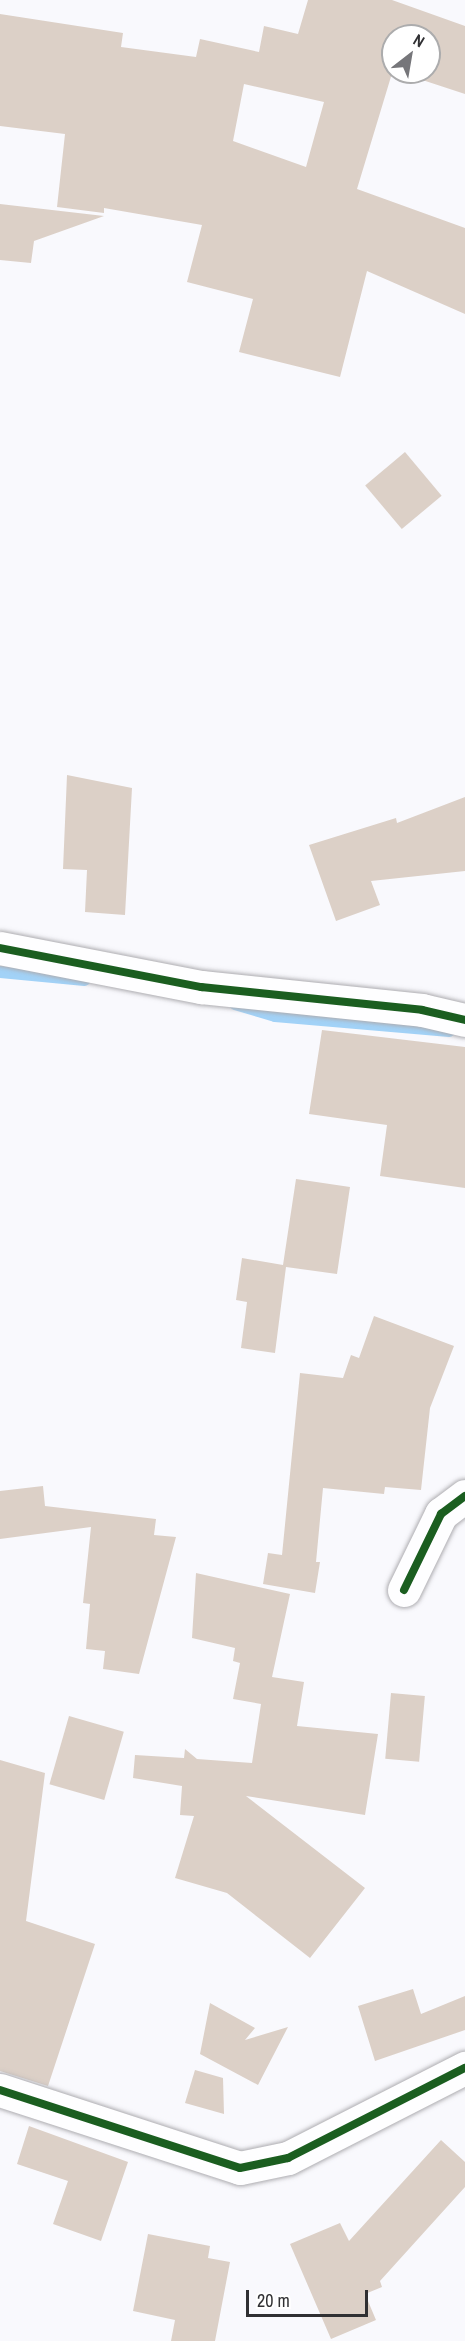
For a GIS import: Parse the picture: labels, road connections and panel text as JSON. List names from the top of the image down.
{
  "scale_bar": "20 m",
  "north": "top right"
}
